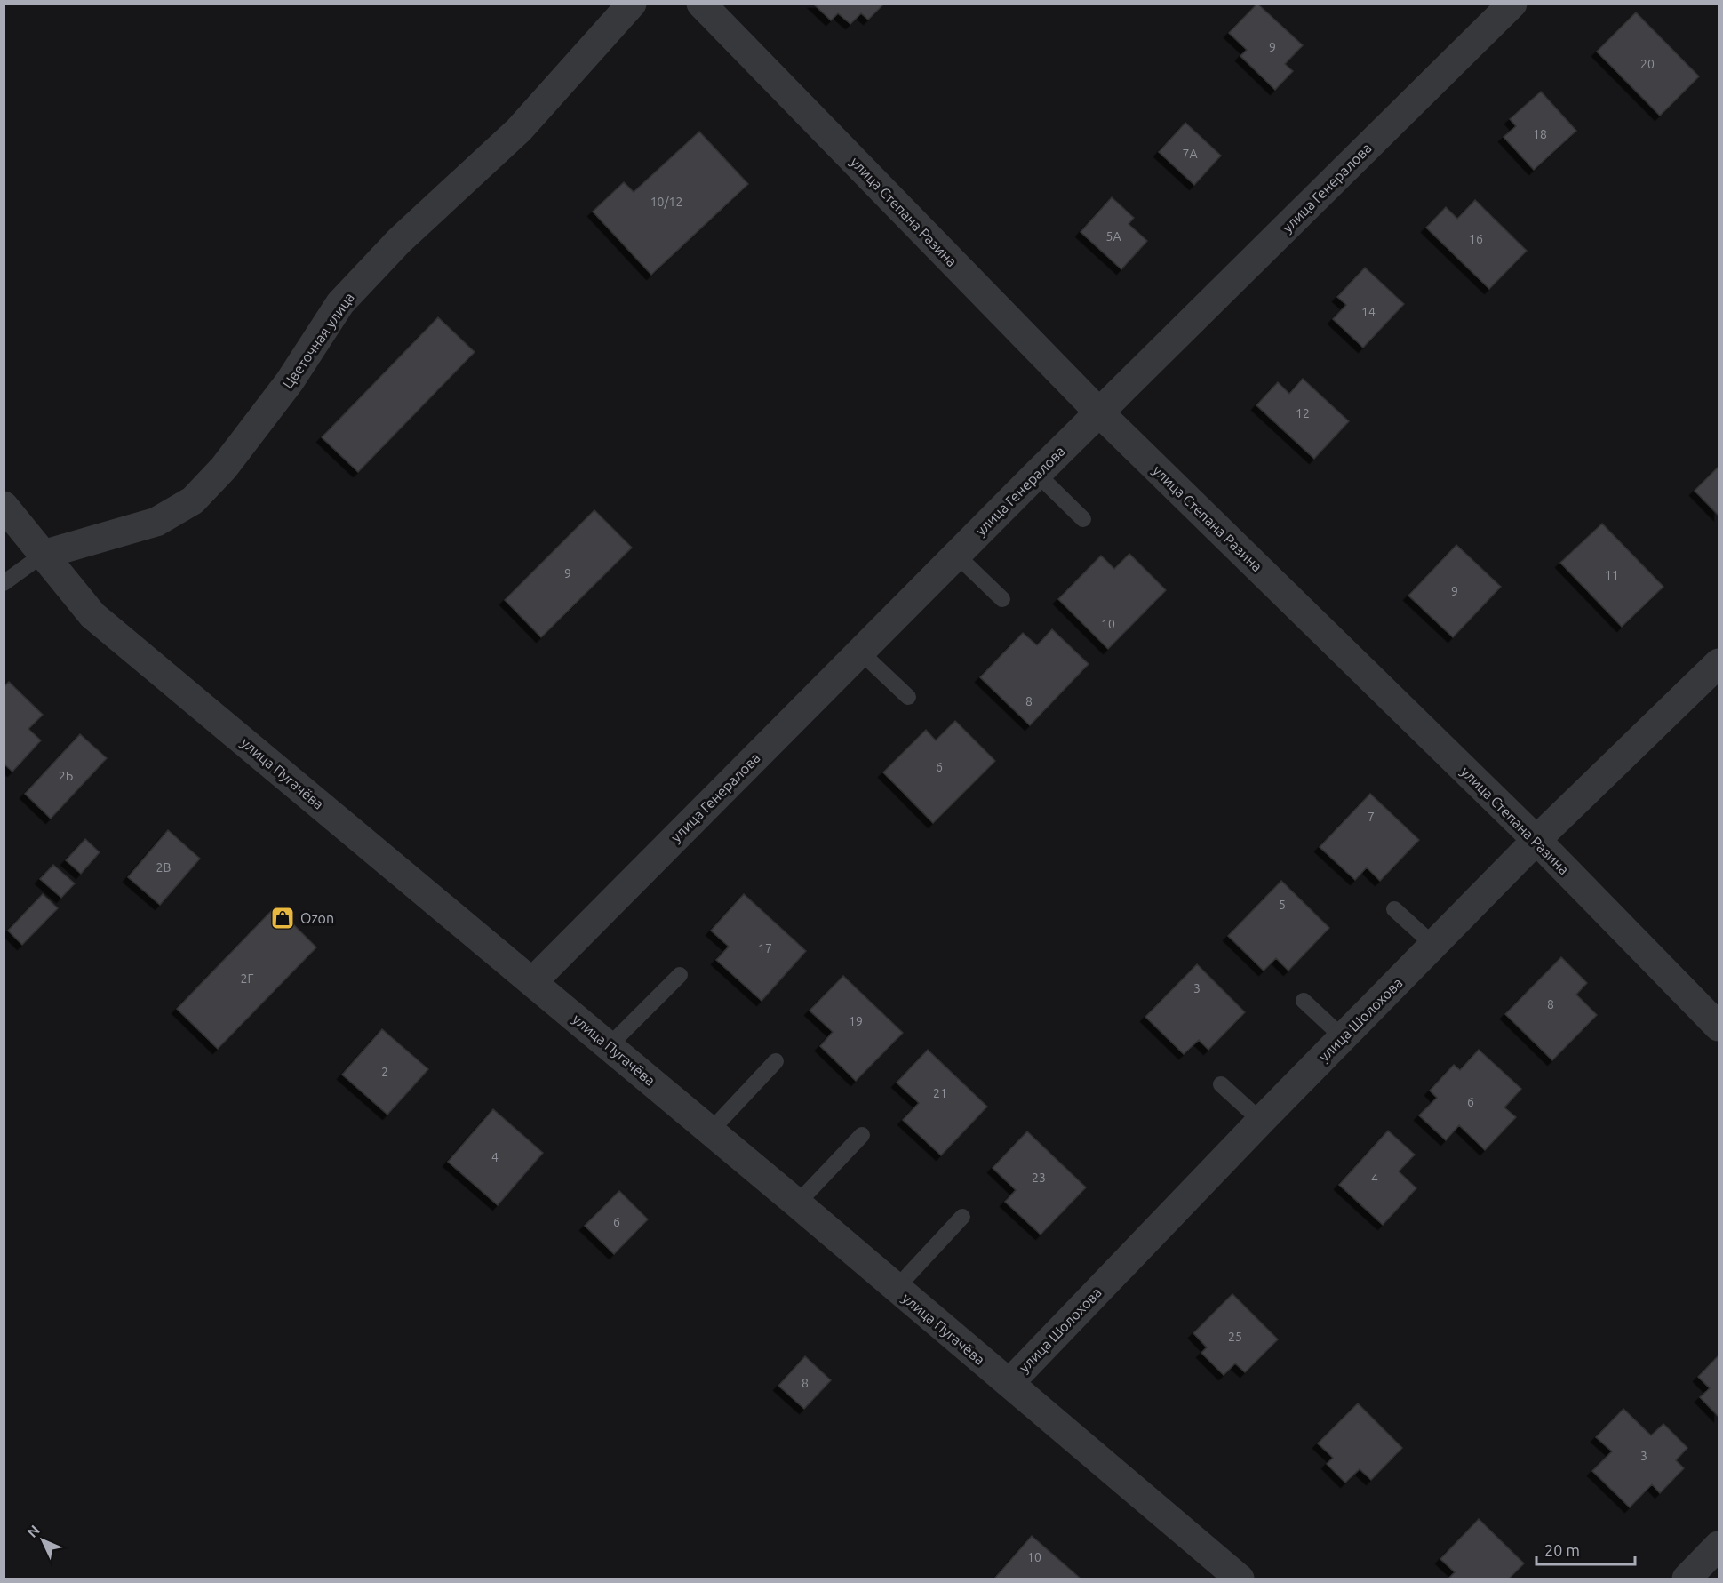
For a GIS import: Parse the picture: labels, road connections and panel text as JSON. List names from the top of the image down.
{
  "streets": {
    "street": [
      "улица Генералова",
      "улица Степана Разина",
      "Цветочная улица",
      "улица Пугачёва",
      "улица Шолохова"
    ]
  },
  "crossings": [
    ["улица Генералова", "улица Степана Разина"],
    ["улица Генералова", "улица Пугачёва"],
    ["улица Степана Разина", "улица Шолохова"],
    ["Цветочная улица", "улица Пугачёва"],
    ["улица Пугачёва", "улица Шолохова"]
  ],
  "places": {
    "shop": ["Ozon"]
  },
  "house_numbers": [
    "9",
    "20",
    "18",
    "7А",
    "10/12",
    "5А",
    "16",
    "14",
    "12",
    "9",
    "11",
    "9",
    "10",
    "8",
    "6",
    "2Б",
    "7",
    "2В",
    "5",
    "17",
    "2Г",
    "3",
    "8",
    "19",
    "2",
    "21",
    "6",
    "4",
    "23",
    "4",
    "6",
    "25",
    "8",
    "3",
    "10"
  ],
  "scale_bar": "20 m",
  "north": "top left"
}
